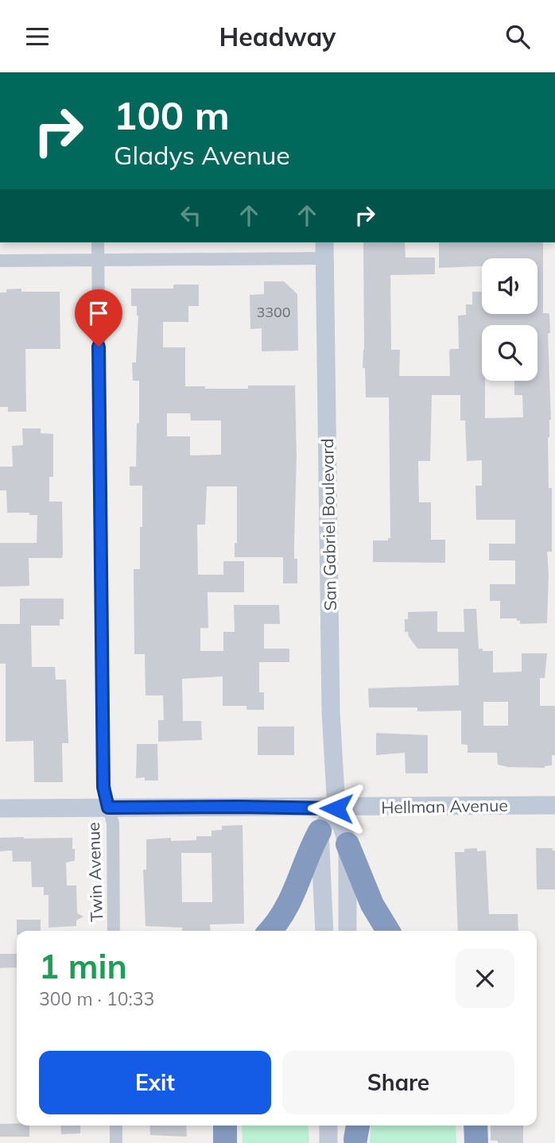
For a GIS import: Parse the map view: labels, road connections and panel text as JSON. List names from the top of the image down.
{
  "streets": {
    "main road": ["San Gabriel Boulevard", "Hellman Avenue"],
    "street": ["Twin Avenue"]
  },
  "crossings": [
    ["San Gabriel Boulevard", "Hellman Avenue"],
    ["Hellman Avenue", "Twin Avenue"]
  ],
  "house_numbers": ["3300"],
  "page": {
    "header": "Headway",
    "turn": ["100 m", "Gladys Avenue"],
    "heading": ["1 min", "300 m · 10:33"],
    "buttons": ["Exit", "Share"]
  }
}
